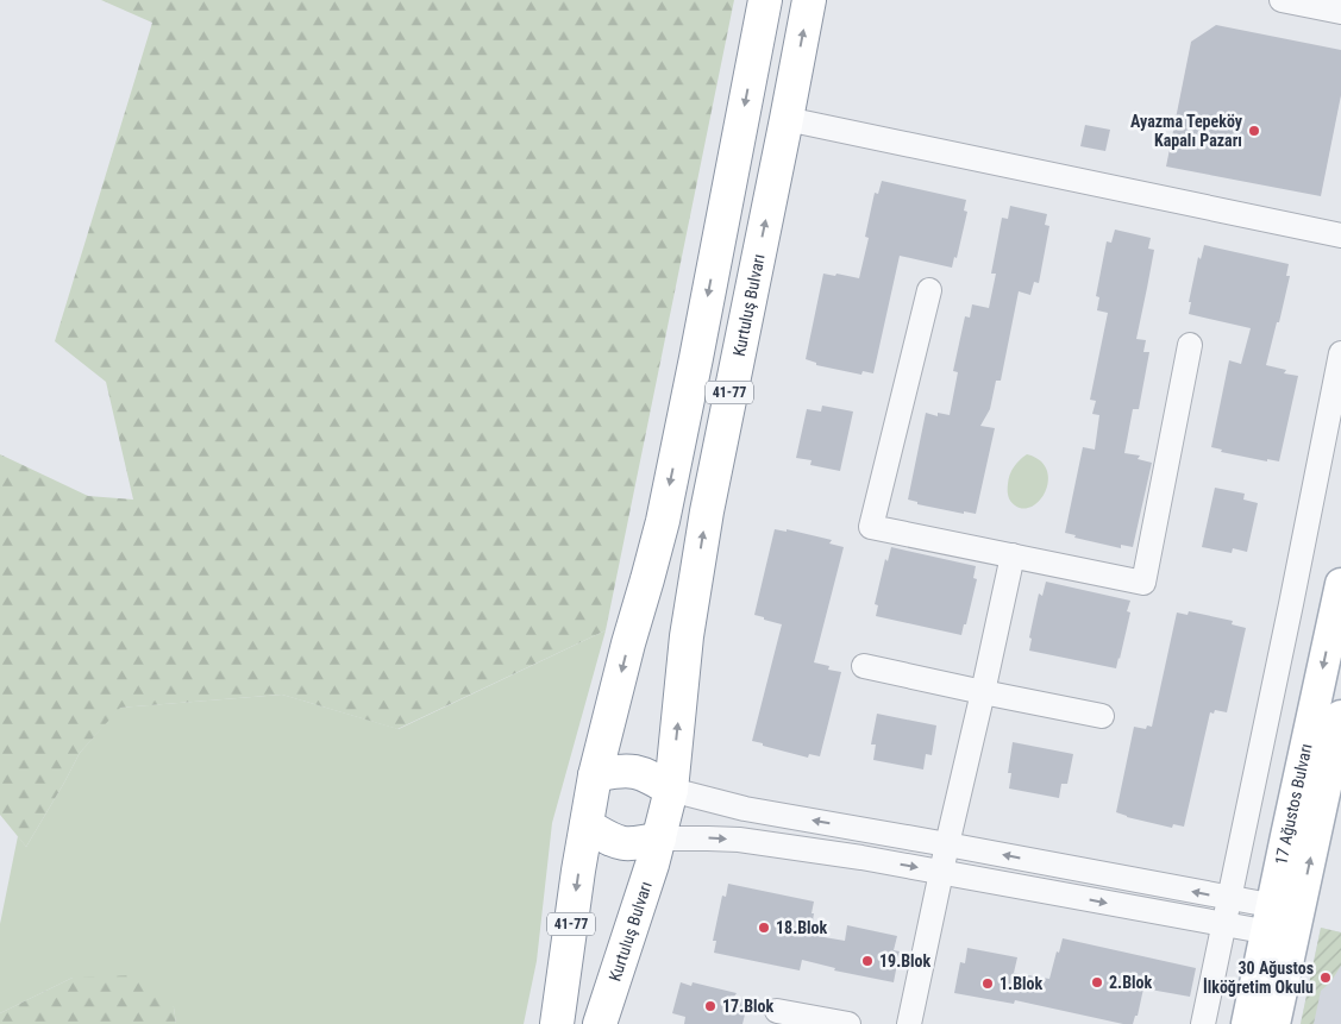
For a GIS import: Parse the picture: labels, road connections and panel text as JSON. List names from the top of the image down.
{
  "streets": {
    "highway": ["Kurtuluş Bulvarı", "41-77"],
    "main road": ["17 Ağustos Bulvarı"]
  },
  "crossings": [
    ["Kurtuluş Bulvarı", "41-77"]
  ],
  "places": [
    "Ayazma Tepeköy Kapalı Pazarı",
    "18.Blok",
    "19.Blok",
    "30 Ağustos İlköğretim Okulu",
    "2.Blok",
    "1.Blok",
    "17.Blok"
  ]
}
